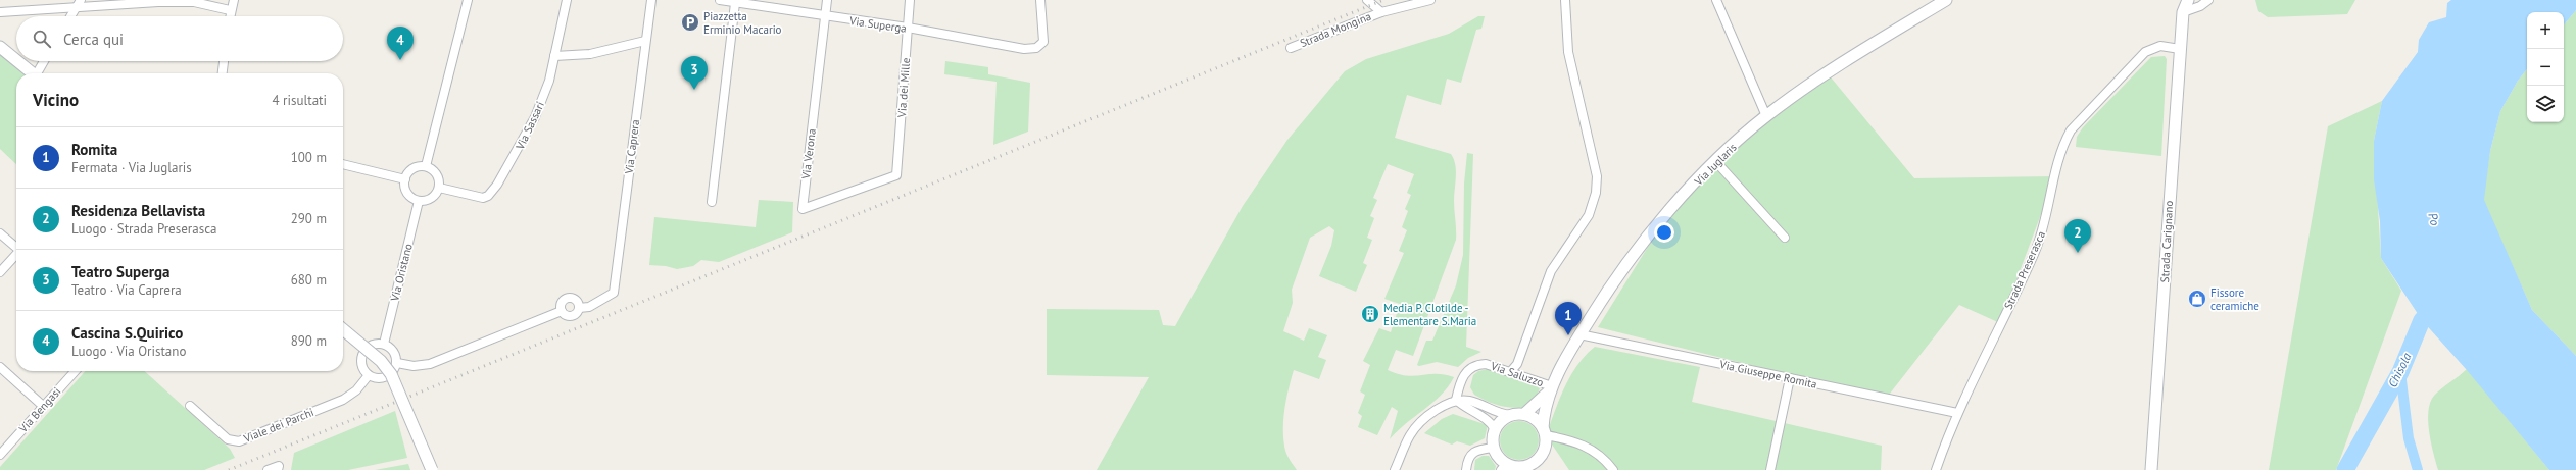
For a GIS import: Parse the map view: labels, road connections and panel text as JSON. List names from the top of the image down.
{
  "streets": {
    "street": [
      "Via Superga",
      "Strada Mongina",
      "Via dei Mille",
      "Via Sassari",
      "Via Caprera",
      "Via Verona",
      "Via Juglaris",
      "Strada Carignano",
      "Strada Preserasca",
      "Via Oristano",
      "Via Saluzzo",
      "Via Giuseppe Romita",
      "Via Bengasi",
      "Viale dei Parchi"
    ]
  },
  "crossings": [
    ["Via Superga", "Via dei Mille"],
    ["Via Superga", "Via Verona"],
    ["Via dei Mille", "Via Verona"],
    ["Via Sassari", "Via Oristano"],
    ["Via Juglaris", "Via Saluzzo"],
    ["Via Juglaris", "Via Giuseppe Romita"],
    ["Strada Carignano", "Strada Preserasca"],
    ["Strada Preserasca", "Via Giuseppe Romita"],
    ["Via Oristano", "Viale dei Parchi"]
  ],
  "water": ["Po", "Chisola"],
  "places": {
    "parking": ["Piazzetta Erminio Macario"],
    "shop": ["Fissore ceramiche"],
    "building": ["Media P. Clotilde - Elementare S.Maria"]
  },
  "page": {
    "map_buttons": ["+", "−"],
    "search": "Cerca qui",
    "pins": [
      "4",
      "3",
      "2",
      "1"
    ],
    "heading": ["Vicino", "4 risultati"],
    "list": [
      {
        "mark": "1",
        "name": "Romita",
        "note": "Fermata · Via Juglaris",
        "value": "100 m"
      },
      {
        "mark": "2",
        "name": "Residenza Bellavista",
        "note": "Luogo · Strada Preserasca",
        "value": "290 m"
      },
      {
        "mark": "3",
        "name": "Teatro Superga",
        "note": "Teatro · Via Caprera",
        "value": "680 m"
      },
      {
        "mark": "4",
        "name": "Cascina S.Quirico",
        "note": "Luogo · Via Oristano",
        "value": "890 m"
      }
    ]
  }
}
